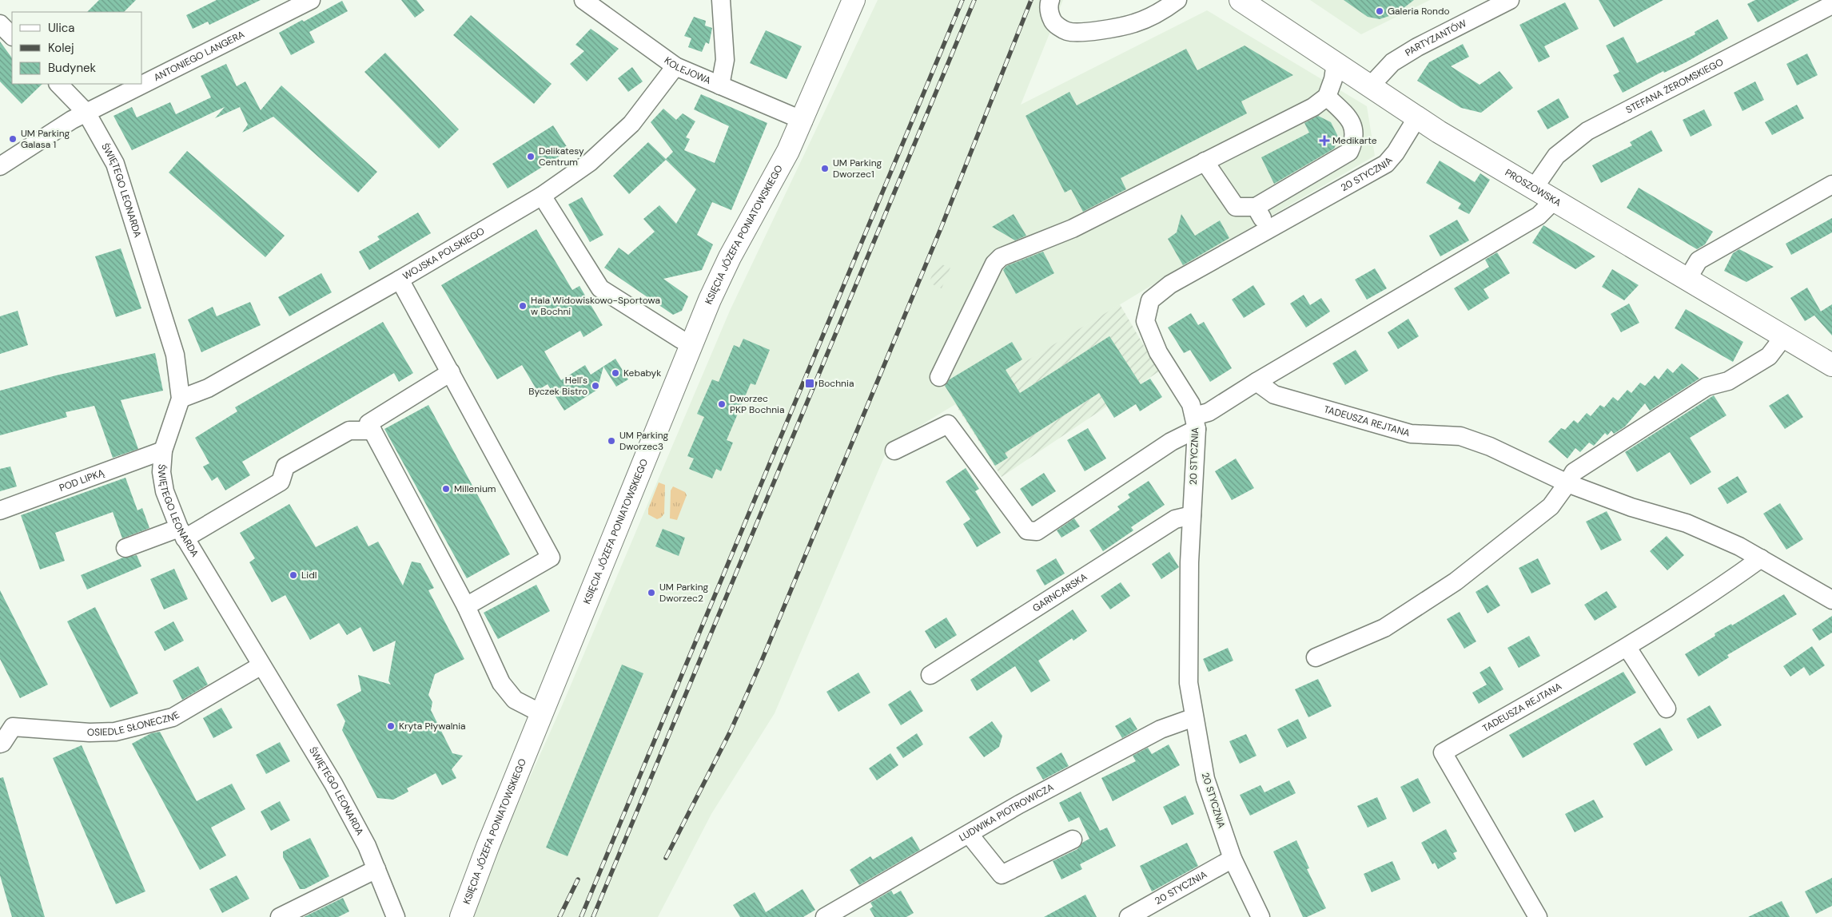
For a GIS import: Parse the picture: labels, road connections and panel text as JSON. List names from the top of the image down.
{
  "streets": {
    "main road": ["PROSZOWSKA", "KSIĘCIA JÓZEFA PONIATOWSKIEGO"],
    "street": [
      "PARTYZANTÓW",
      "ANTONIEGO LANGERA",
      "KOLEJOWA",
      "STEFANA ŻEROMSKIEGO",
      "20 STYCZNIA",
      "ŚWIĘTEGO LEONARDA",
      "WOJSKA POLSKIEGO",
      "TADEUSZA REJTANA",
      "POD LIPKĄ",
      "GARNCARSKA",
      "OSIEDLE SŁONECZNE",
      "LUDWIKA PIOTROWICZA"
    ]
  },
  "crossings": [
    ["PARTYZANTÓW", "PROSZOWSKA"],
    ["ANTONIEGO LANGERA", "ŚWIĘTEGO LEONARDA"],
    ["KOLEJOWA", "KSIĘCIA JÓZEFA PONIATOWSKIEGO"],
    ["KOLEJOWA", "WOJSKA POLSKIEGO"],
    ["STEFANA ŻEROMSKIEGO", "PROSZOWSKA"],
    ["20 STYCZNIA", "PROSZOWSKA"],
    ["20 STYCZNIA", "GARNCARSKA"],
    ["20 STYCZNIA", "LUDWIKA PIOTROWICZA"],
    ["ŚWIĘTEGO LEONARDA", "WOJSKA POLSKIEGO"],
    ["ŚWIĘTEGO LEONARDA", "POD LIPKĄ"],
    ["ŚWIĘTEGO LEONARDA", "OSIEDLE SŁONECZNE"]
  ],
  "places": {
    "other": [
      "Galeria Rondo",
      "UM Parking Galasa 1",
      "Delikatesy Centrum",
      "UM Parking Dworzec1",
      "Hala Widowiskowo-Sportowa w Bochni",
      "Kebabyk",
      "Hell's Byczek Bistro",
      "Dworzec PKP Bochnia",
      "UM Parking Dworzec3",
      "Millenium",
      "Lidl",
      "UM Parking Dworzec2",
      "Kryta Pływalnia"
    ],
    "health": ["Medikarte"],
    "transit": ["Bochnia"]
  },
  "legend": ["Ulica", "Kolej", "Budynek"]
}
